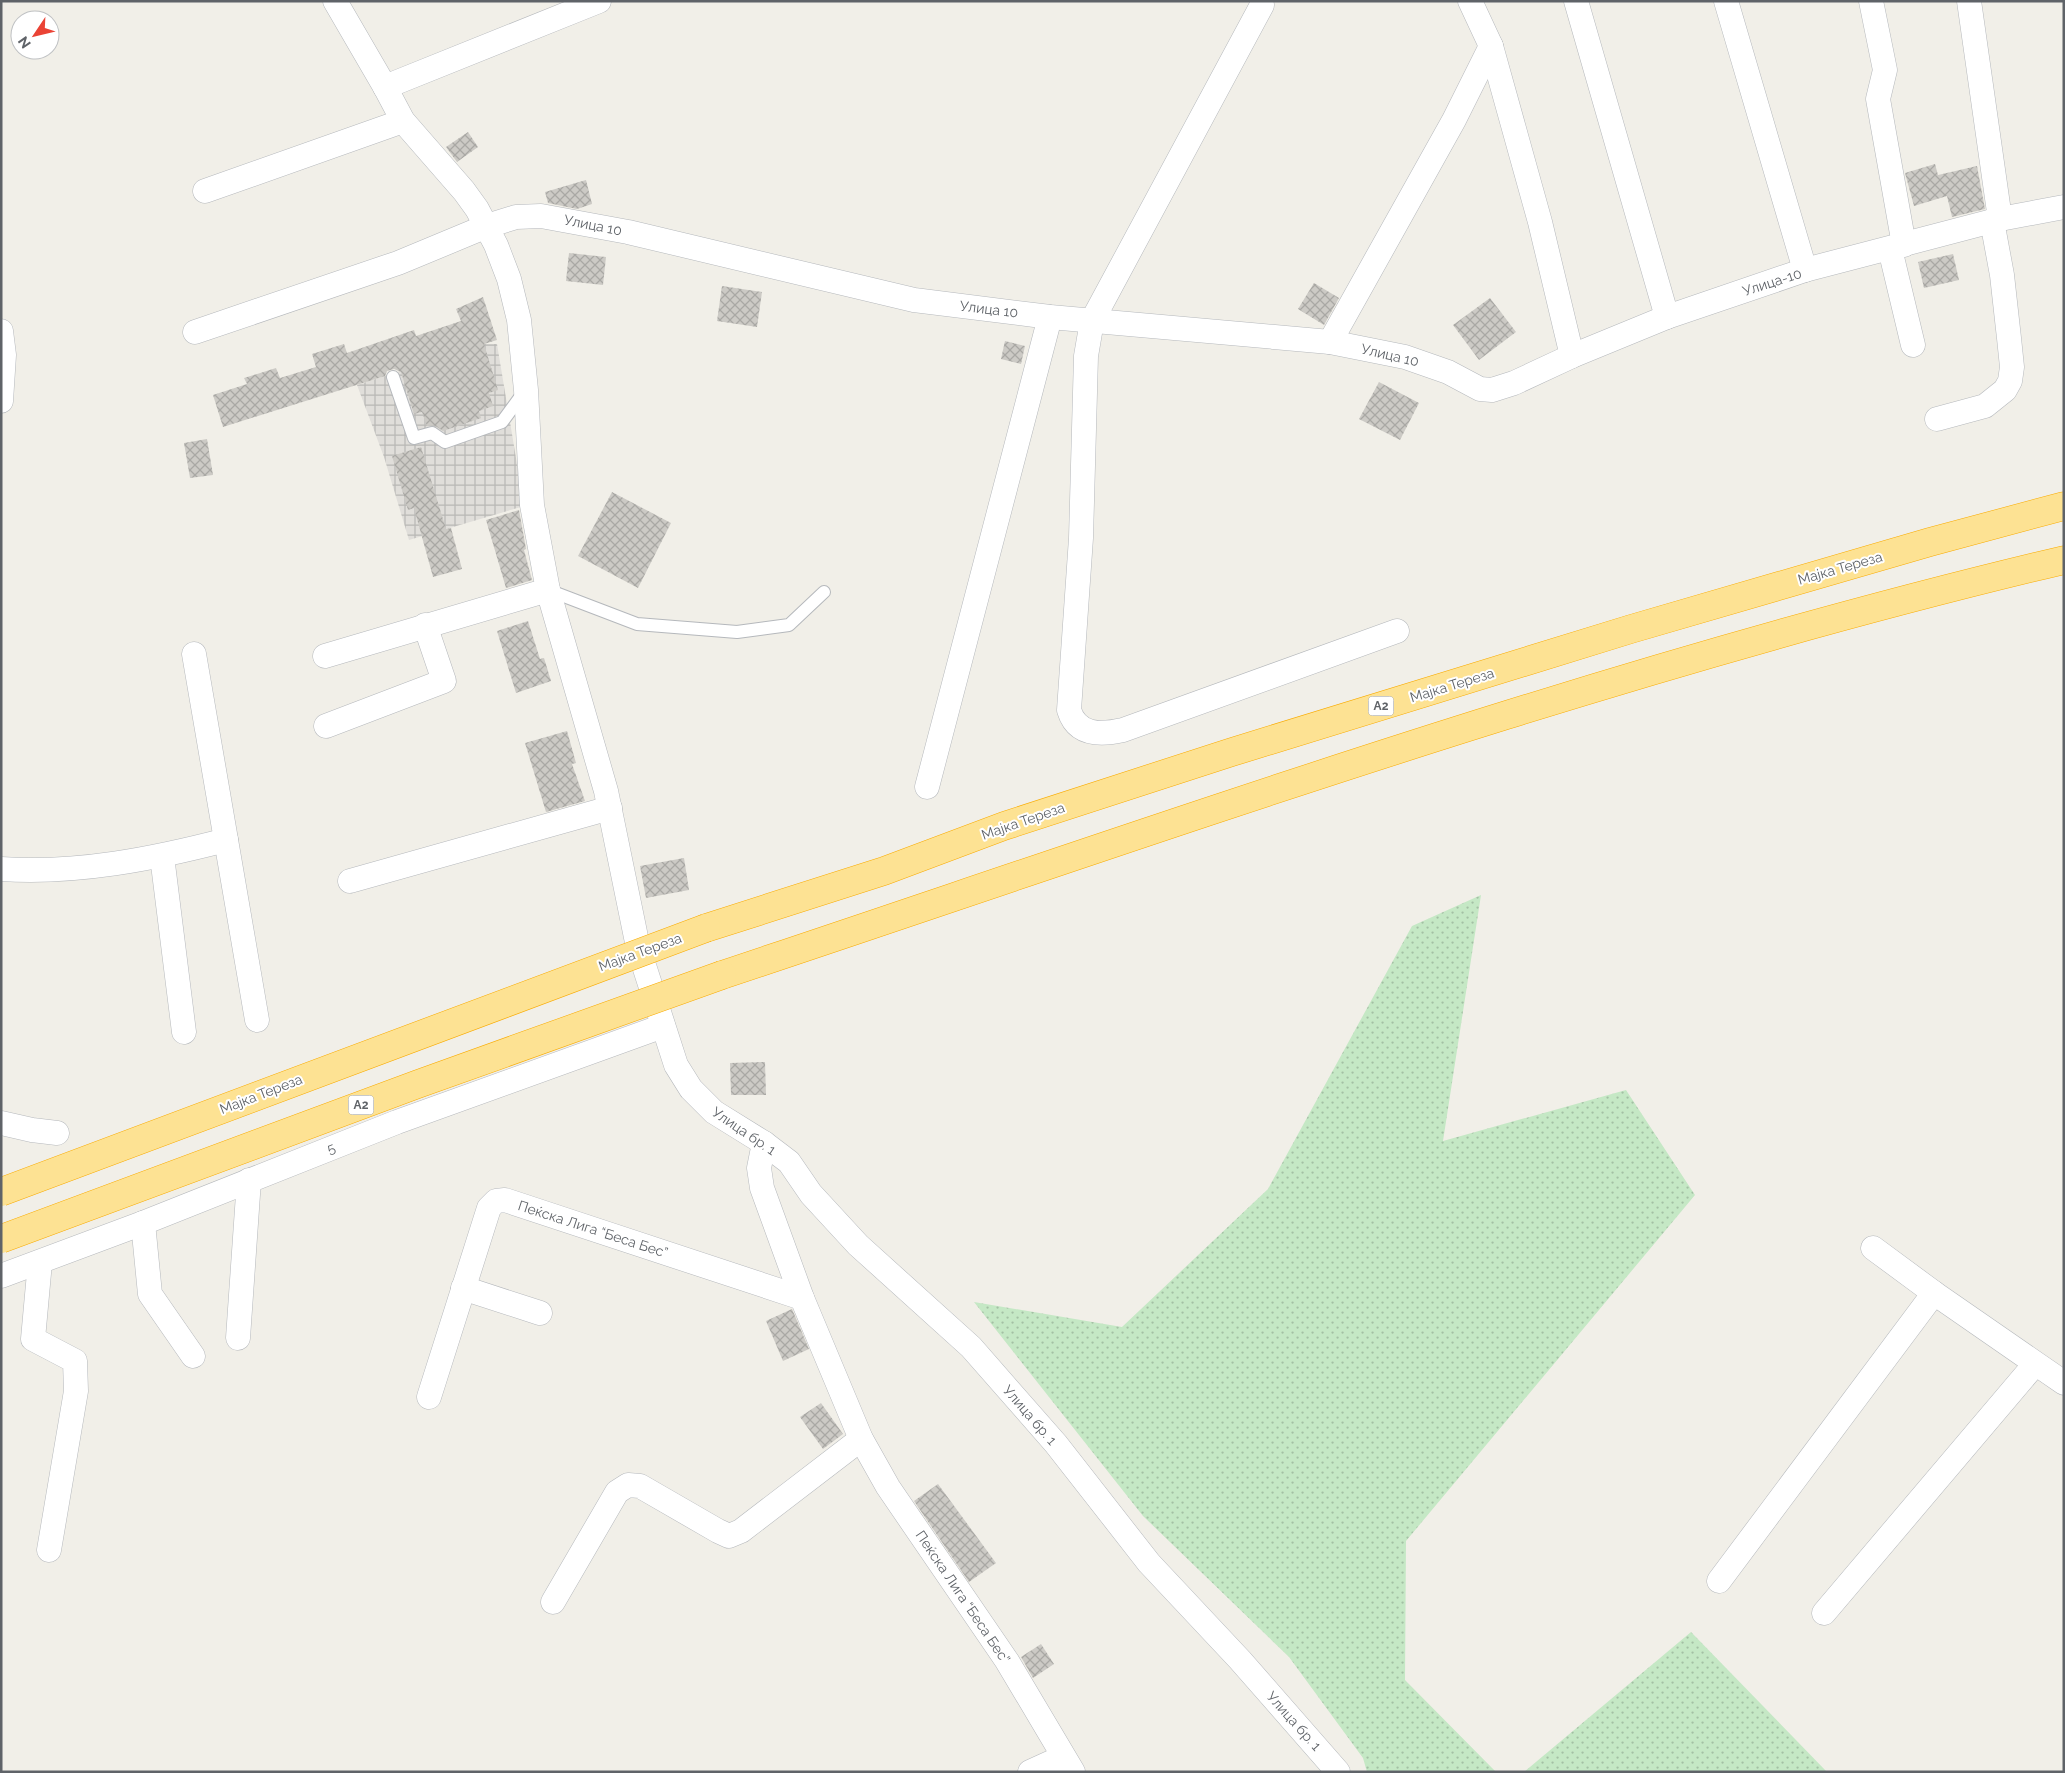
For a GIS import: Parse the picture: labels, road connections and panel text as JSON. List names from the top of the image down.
{
  "streets": {
    "highway": ["Мајка Тереза", "A2"],
    "street": [
      "Улица 10",
      "Улица-10",
      "Улица бр. 1",
      "5",
      "Пеќска Лига “Беса Бес”"
    ]
  },
  "crossings": [
    ["Улица 10", "Улица-10"],
    ["Улица 10", "Улица бр. 1"],
    ["Улица бр. 1", "5"],
    ["Улица бр. 1", "Пеќска Лига “Беса Бес”"]
  ],
  "north": "bottom left"
}
